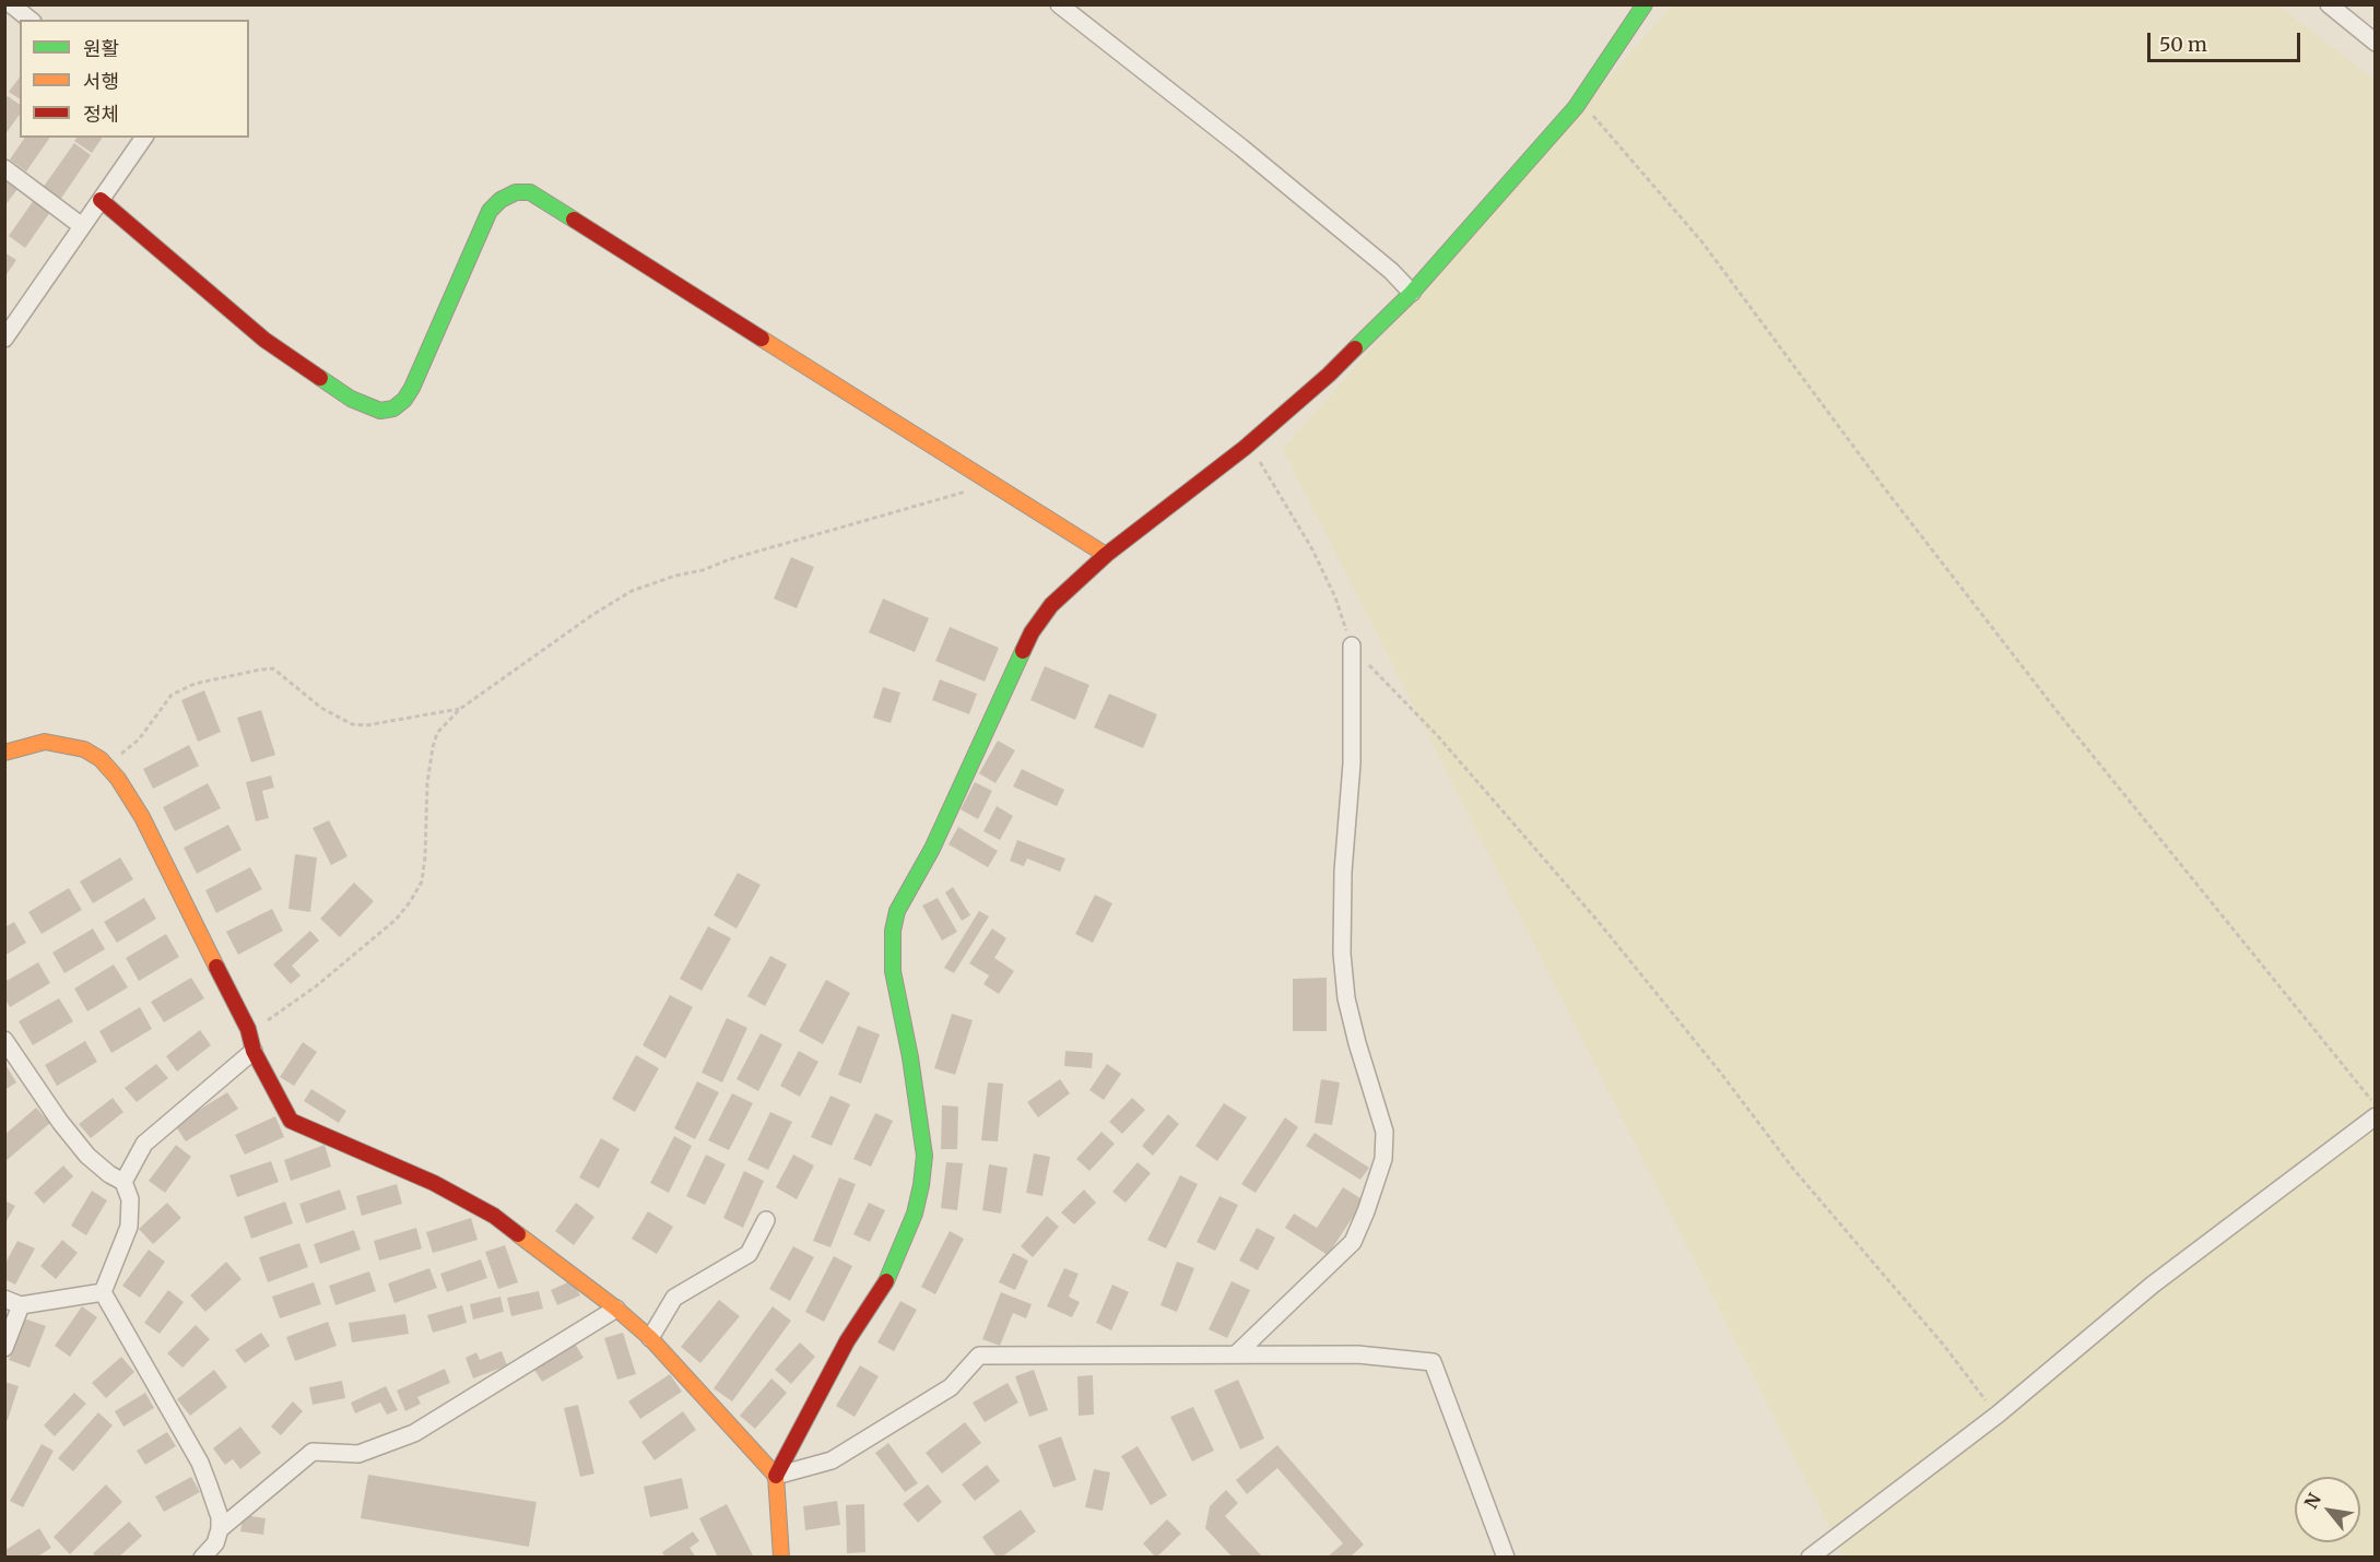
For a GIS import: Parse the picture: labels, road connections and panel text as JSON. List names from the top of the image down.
{
  "legend": ["원활", "서행", "정체"],
  "scale_bar": "50 m",
  "north": "top left"
}
